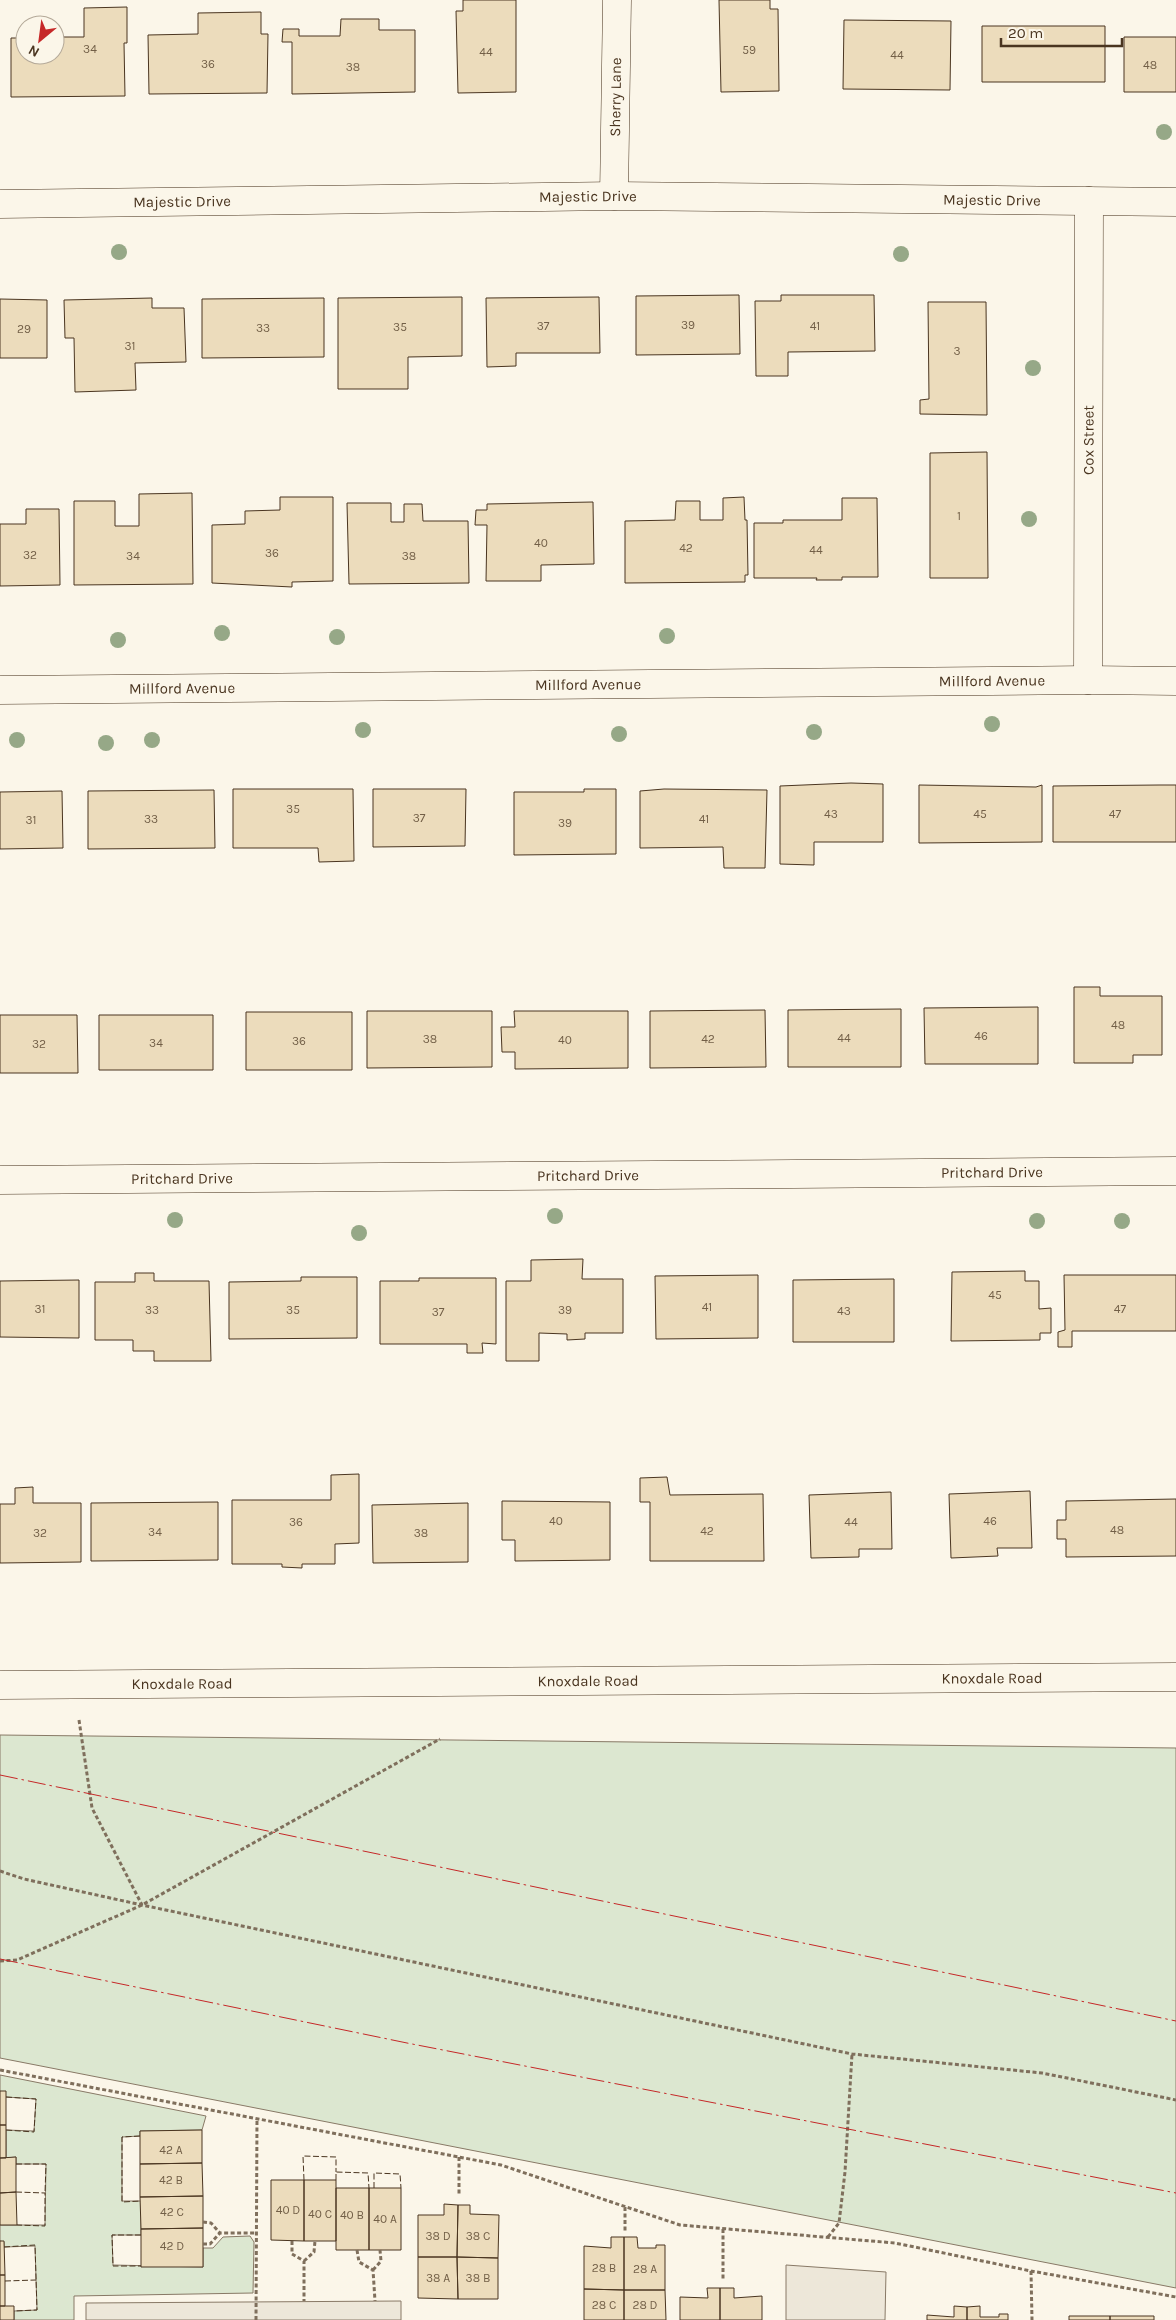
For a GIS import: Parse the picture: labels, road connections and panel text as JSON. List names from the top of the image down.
{
  "streets": {
    "street": [
      "Sherry Lane",
      "Majestic Drive",
      "Cox Street",
      "Millford Avenue",
      "Pritchard Drive",
      "Knoxdale Road"
    ]
  },
  "crossings": [
    ["Sherry Lane", "Majestic Drive"],
    ["Majestic Drive", "Cox Street"],
    ["Cox Street", "Millford Avenue"]
  ],
  "house_numbers": [
    "34",
    "59",
    "44",
    "44",
    "36",
    "48",
    "38",
    "39",
    "37",
    "41",
    "35",
    "33",
    "29",
    "31",
    "3",
    "1",
    "40",
    "42",
    "44",
    "36",
    "32",
    "34",
    "38",
    "35",
    "43",
    "45",
    "47",
    "37",
    "33",
    "41",
    "31",
    "39",
    "48",
    "46",
    "44",
    "38",
    "42",
    "40",
    "36",
    "34",
    "32",
    "45",
    "41",
    "31",
    "47",
    "33",
    "35",
    "39",
    "43",
    "37",
    "40",
    "46",
    "36",
    "44",
    "48",
    "42",
    "34",
    "32",
    "38",
    "42 A",
    "42 B",
    "40 D",
    "42 C",
    "40 C",
    "40 B",
    "40 A",
    "38 D",
    "38 C",
    "42 D",
    "28 B",
    "28 A",
    "38 A",
    "38 B",
    "28 C",
    "28 D"
  ],
  "scale_bar": "20 m",
  "north": "bottom left"
}
